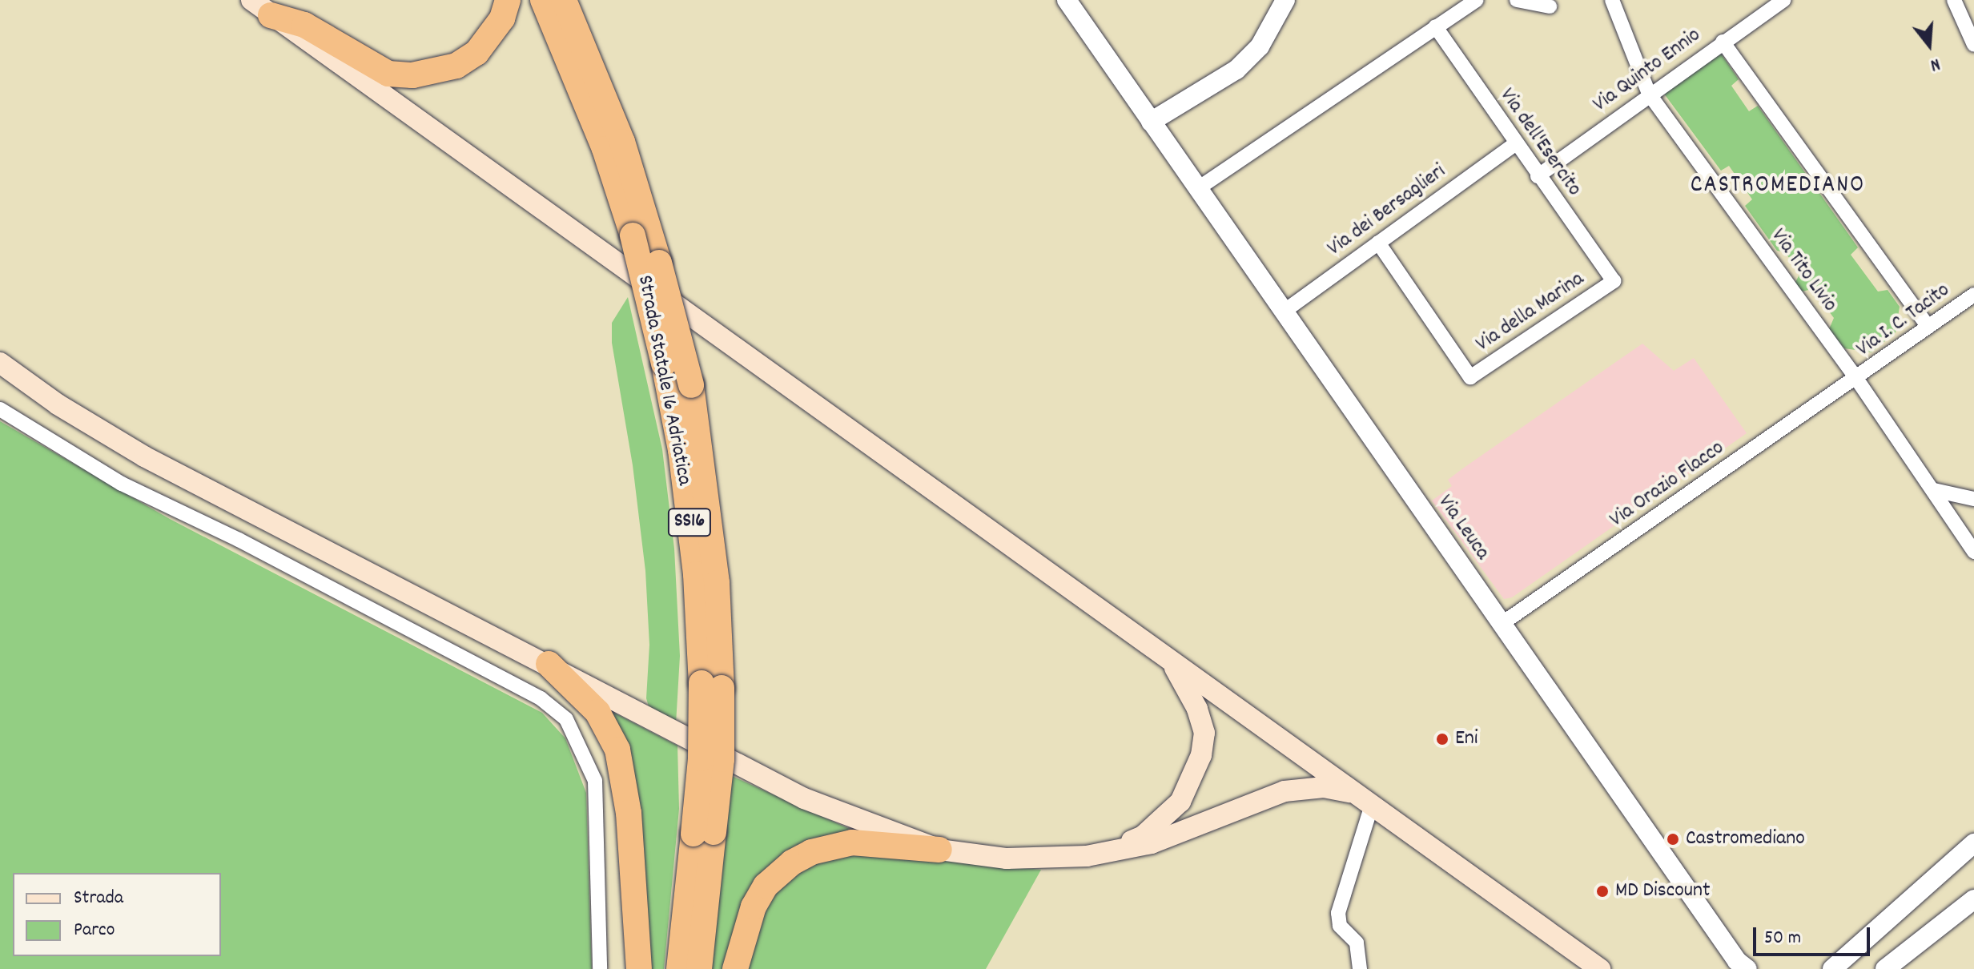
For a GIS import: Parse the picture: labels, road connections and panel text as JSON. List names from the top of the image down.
{
  "streets": {
    "highway": ["Strada Statale 16 Adriatica", "SS16"],
    "street": [
      "Via Quinto Ennio",
      "Via dell'Esercito",
      "Via dei Bersaglieri",
      "Via Tito Livio",
      "Via della Marina",
      "Via I. C. Tacito",
      "Via Orazio Flacco",
      "Via Leuca"
    ]
  },
  "crossings": [
    ["Via Quinto Ennio", "Via dell'Esercito"],
    ["Via Quinto Ennio", "Via Tito Livio"],
    ["Via dell'Esercito", "Via dei Bersaglieri"],
    ["Via dell'Esercito", "Via della Marina"],
    ["Via dei Bersaglieri", "Via della Marina"],
    ["Via dei Bersaglieri", "Via Leuca"],
    ["Via Tito Livio", "Via I. C. Tacito"],
    ["Via Tito Livio", "Via Orazio Flacco"],
    ["Via I. C. Tacito", "Via Orazio Flacco"],
    ["Via Orazio Flacco", "Via Leuca"]
  ],
  "districts": ["CASTROMEDIANO"],
  "places": ["Eni", "Castromediano", "MD Discount"],
  "legend": ["Strada", "Parco"],
  "scale_bar": "50 m",
  "north": "bottom"
}
